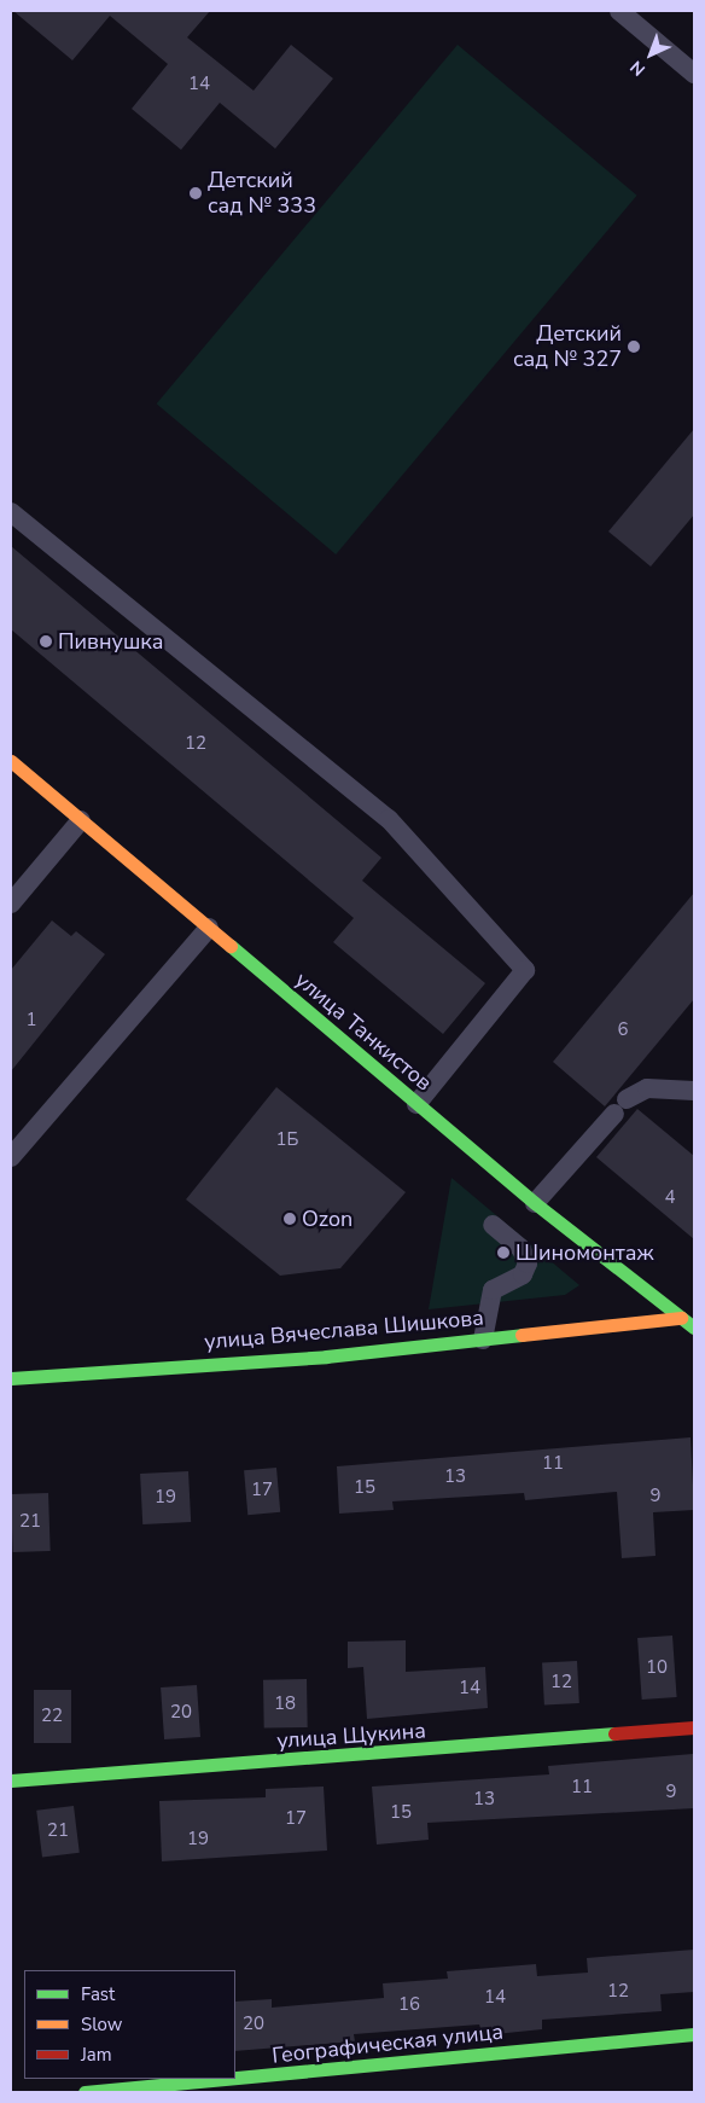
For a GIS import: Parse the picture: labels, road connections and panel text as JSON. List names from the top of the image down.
{
  "streets": {
    "street": [
      "улица Танкистов",
      "улица Вячеслава Шишкова",
      "улица Щукина",
      "Географическая улица"
    ]
  },
  "crossings": [
    ["улица Танкистов", "улица Вячеслава Шишкова"]
  ],
  "places": [
    "Детский сад № 333",
    "Детский сад № 327",
    "Пивнушка",
    "Ozon",
    "Шиномонтаж"
  ],
  "house_numbers": [
    "14",
    "12",
    "1",
    "6",
    "1Б",
    "4",
    "11",
    "13",
    "15",
    "17",
    "9",
    "19",
    "21",
    "10",
    "12",
    "14",
    "18",
    "20",
    "22",
    "11",
    "9",
    "13",
    "15",
    "17",
    "21",
    "19",
    "12",
    "14",
    "16",
    "20"
  ],
  "legend": ["Fast", "Slow", "Jam"],
  "north": "bottom left"
}
